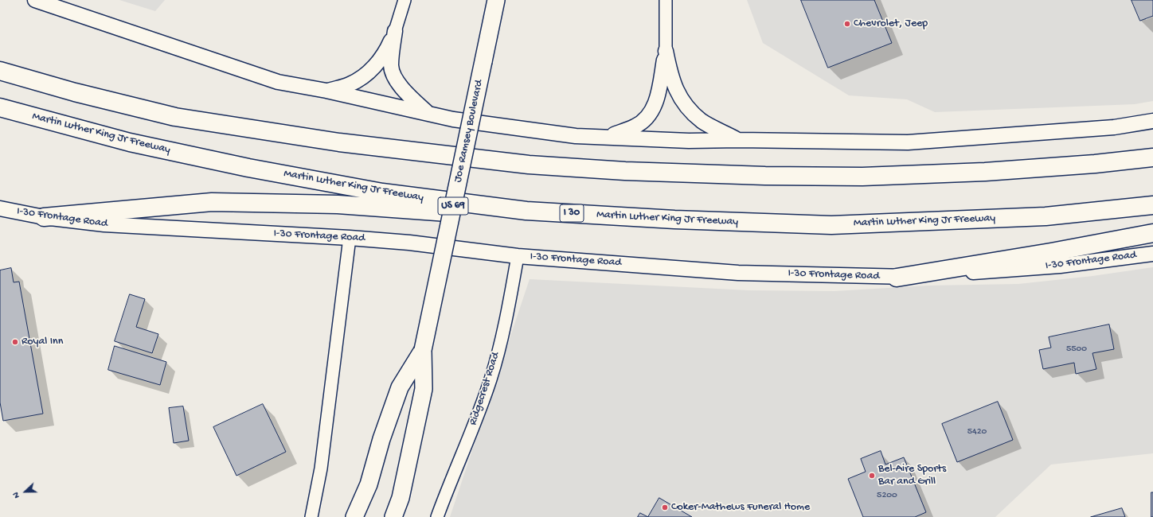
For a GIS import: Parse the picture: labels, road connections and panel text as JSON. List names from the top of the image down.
{
  "streets": {
    "highway": [
      "Joe Ramsey Boulevard",
      "Martin Luther King Jr Freeway",
      "US 69",
      "I 30"
    ],
    "main road": ["I-30 Frontage Road"],
    "street": ["Ridgecrest Road"]
  },
  "crossings": [
    ["Joe Ramsey Boulevard", "US 69"],
    ["I-30 Frontage Road", "Ridgecrest Road"]
  ],
  "places": [
    "Chevrolet, Jeep",
    "Royal Inn",
    "Bel-Aire Sports Bar and Grill",
    "Coker-Mathews Funeral Home"
  ],
  "house_numbers": ["5500", "5420", "5200"],
  "north": "left"
}
